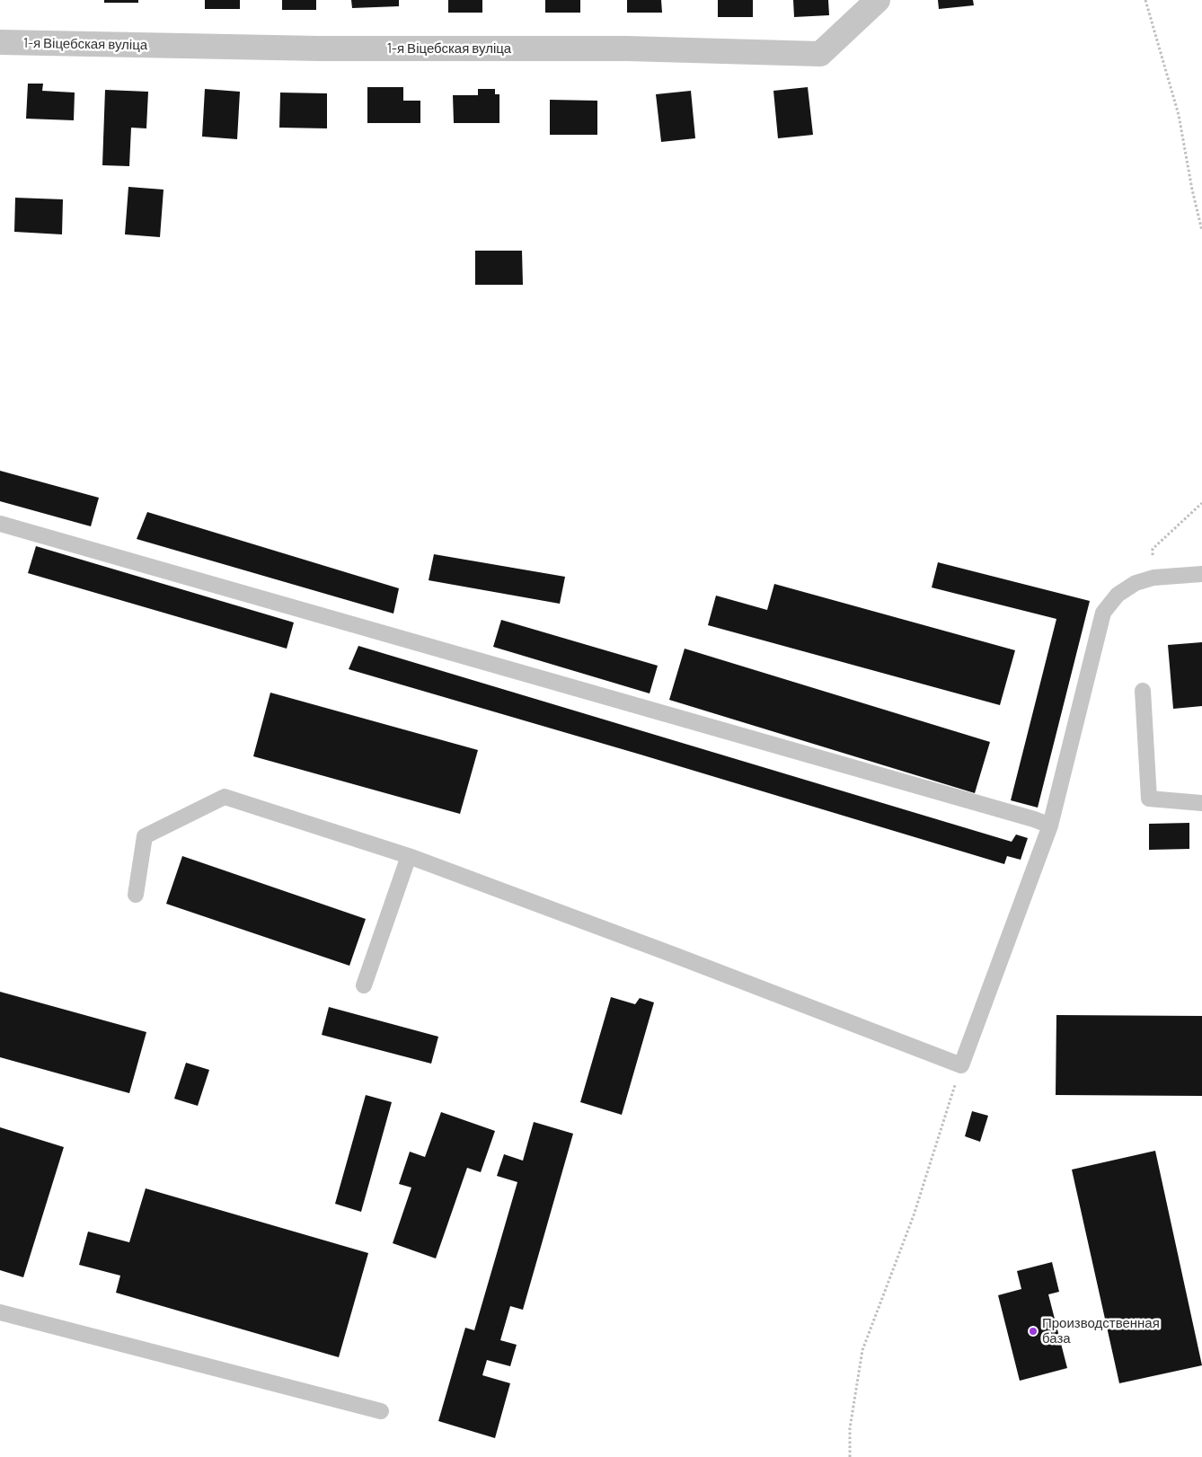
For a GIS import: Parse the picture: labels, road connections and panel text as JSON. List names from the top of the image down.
{
  "streets": {
    "street": ["1-я Віцебская вуліца"]
  },
  "places": ["Производственная база"]
}
